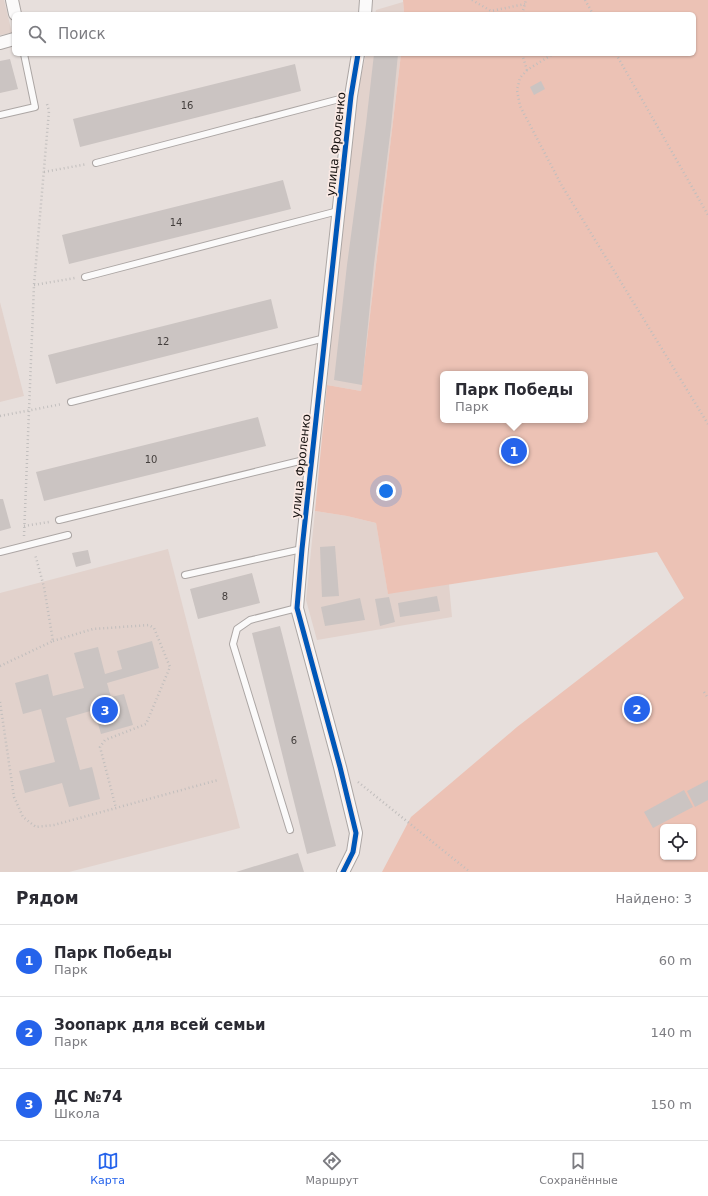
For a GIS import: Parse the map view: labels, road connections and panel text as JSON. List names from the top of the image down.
{
  "streets": {
    "street": ["улица Фроленко"]
  },
  "house_numbers": [
    "16",
    "14",
    "12",
    "10",
    "8",
    "6"
  ],
  "page": {
    "search": "Поиск",
    "popup": ["Парк Победы", "Парк"],
    "pins": ["1", "2", "3"],
    "heading": ["Рядом", "Найдено: 3"],
    "list": [
      {
        "mark": "1",
        "name": "Парк Победы",
        "note": "Парк",
        "value": "60 m"
      },
      {
        "mark": "2",
        "name": "Зоопарк для всей семьи",
        "note": "Парк",
        "value": "140 m"
      },
      {
        "mark": "3",
        "name": "ДС №74",
        "note": "Школа",
        "value": "150 m"
      }
    ],
    "nav": ["Карта", "Маршрут", "Сохранённые"]
  }
}
